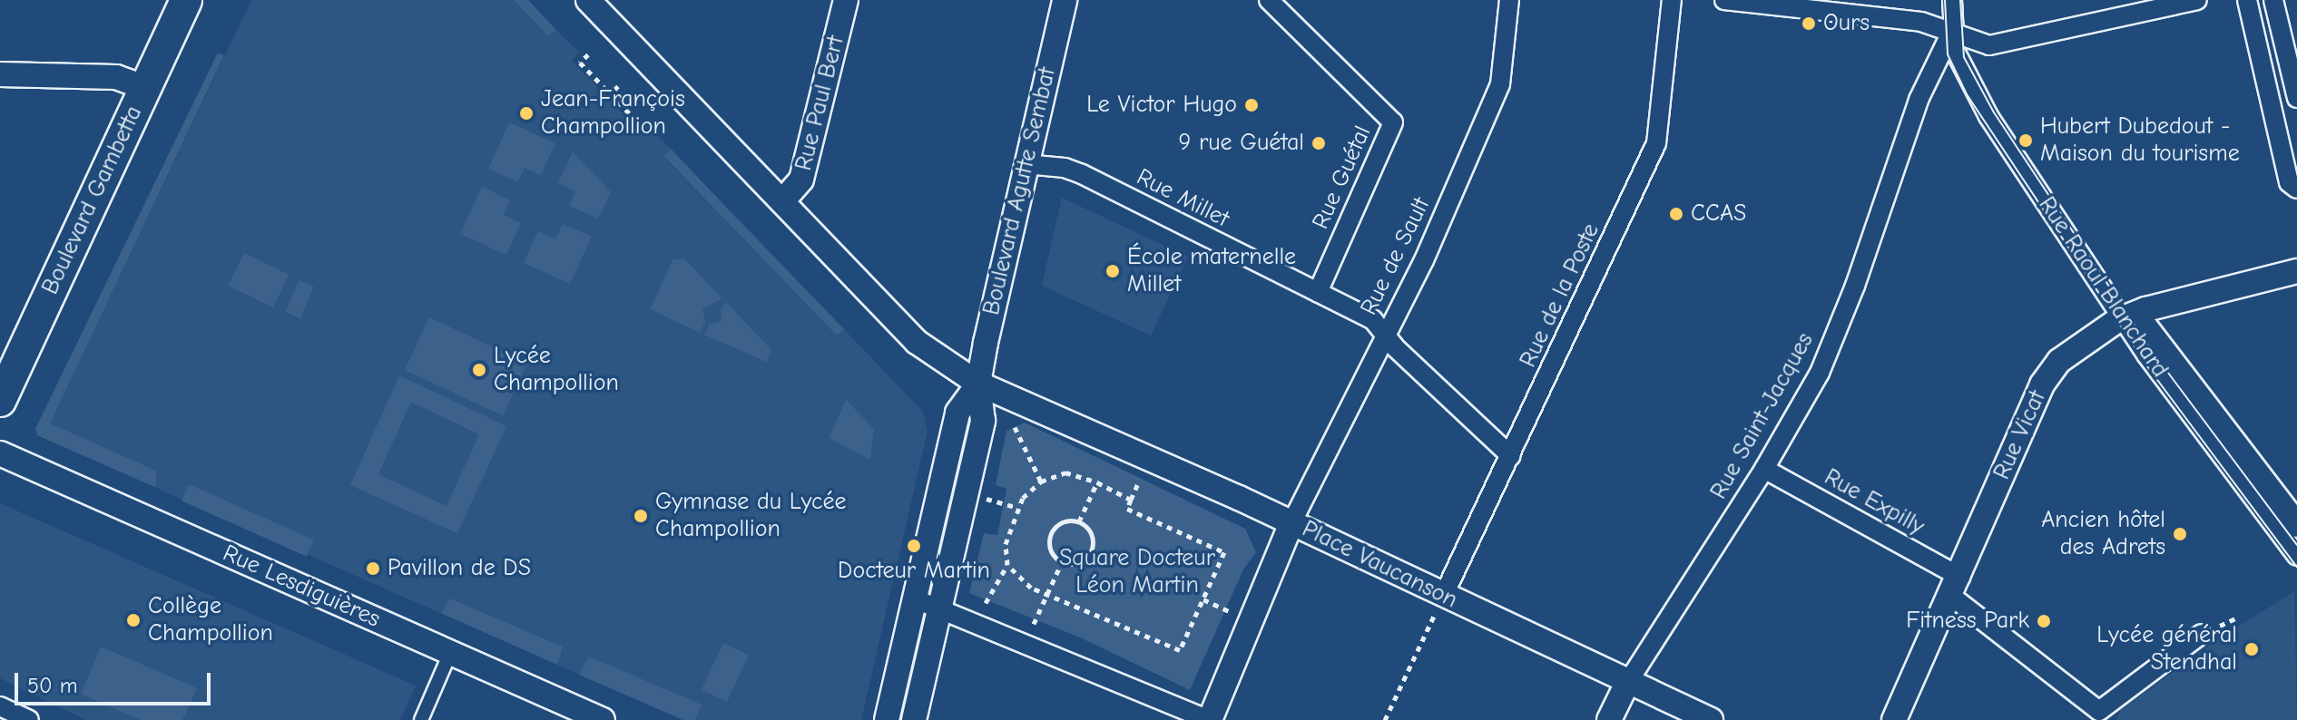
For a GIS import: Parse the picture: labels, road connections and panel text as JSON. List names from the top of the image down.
{
  "streets": {
    "street": [
      "Rue Paul Bert",
      "Rue Guétal",
      "Boulevard Agutte Sembat",
      "Rue Millet",
      "Boulevard Gambetta",
      "Rue de Sault",
      "Rue Raoul Blanchard",
      "Rue de la Poste",
      "Rue Saint-Jacques",
      "Rue Vicat",
      "Rue Expilly",
      "Place Vaucanson",
      "Rue Lesdiguières"
    ]
  },
  "crossings": [
    ["Rue Guétal", "Rue Millet"],
    ["Boulevard Agutte Sembat", "Rue Millet"],
    ["Rue Millet", "Rue de Sault"],
    ["Rue Millet", "Rue de la Poste"],
    ["Rue de Sault", "Place Vaucanson"],
    ["Rue Raoul Blanchard", "Rue Saint-Jacques"],
    ["Rue Raoul Blanchard", "Rue Vicat"],
    ["Rue de la Poste", "Place Vaucanson"],
    ["Rue Saint-Jacques", "Rue Expilly"],
    ["Rue Saint-Jacques", "Place Vaucanson"],
    ["Rue Vicat", "Rue Expilly"]
  ],
  "parks": ["Square Docteur Léon Martin"],
  "places": [
    "Ours",
    "Le Victor Hugo",
    "Jean-François Champollion",
    "Hubert Dubedout - Maison du tourisme",
    "9 rue Guétal",
    "CCAS",
    "École maternelle Millet",
    "Lycée Champollion",
    "Gymnase du Lycée Champollion",
    "Ancien hôtel des Adrets",
    "Docteur Martin",
    "Pavillon de DS",
    "Collège Champollion",
    "Fitness Park",
    "Lycée général Stendhal"
  ],
  "scale_bar": "50 m"
}
